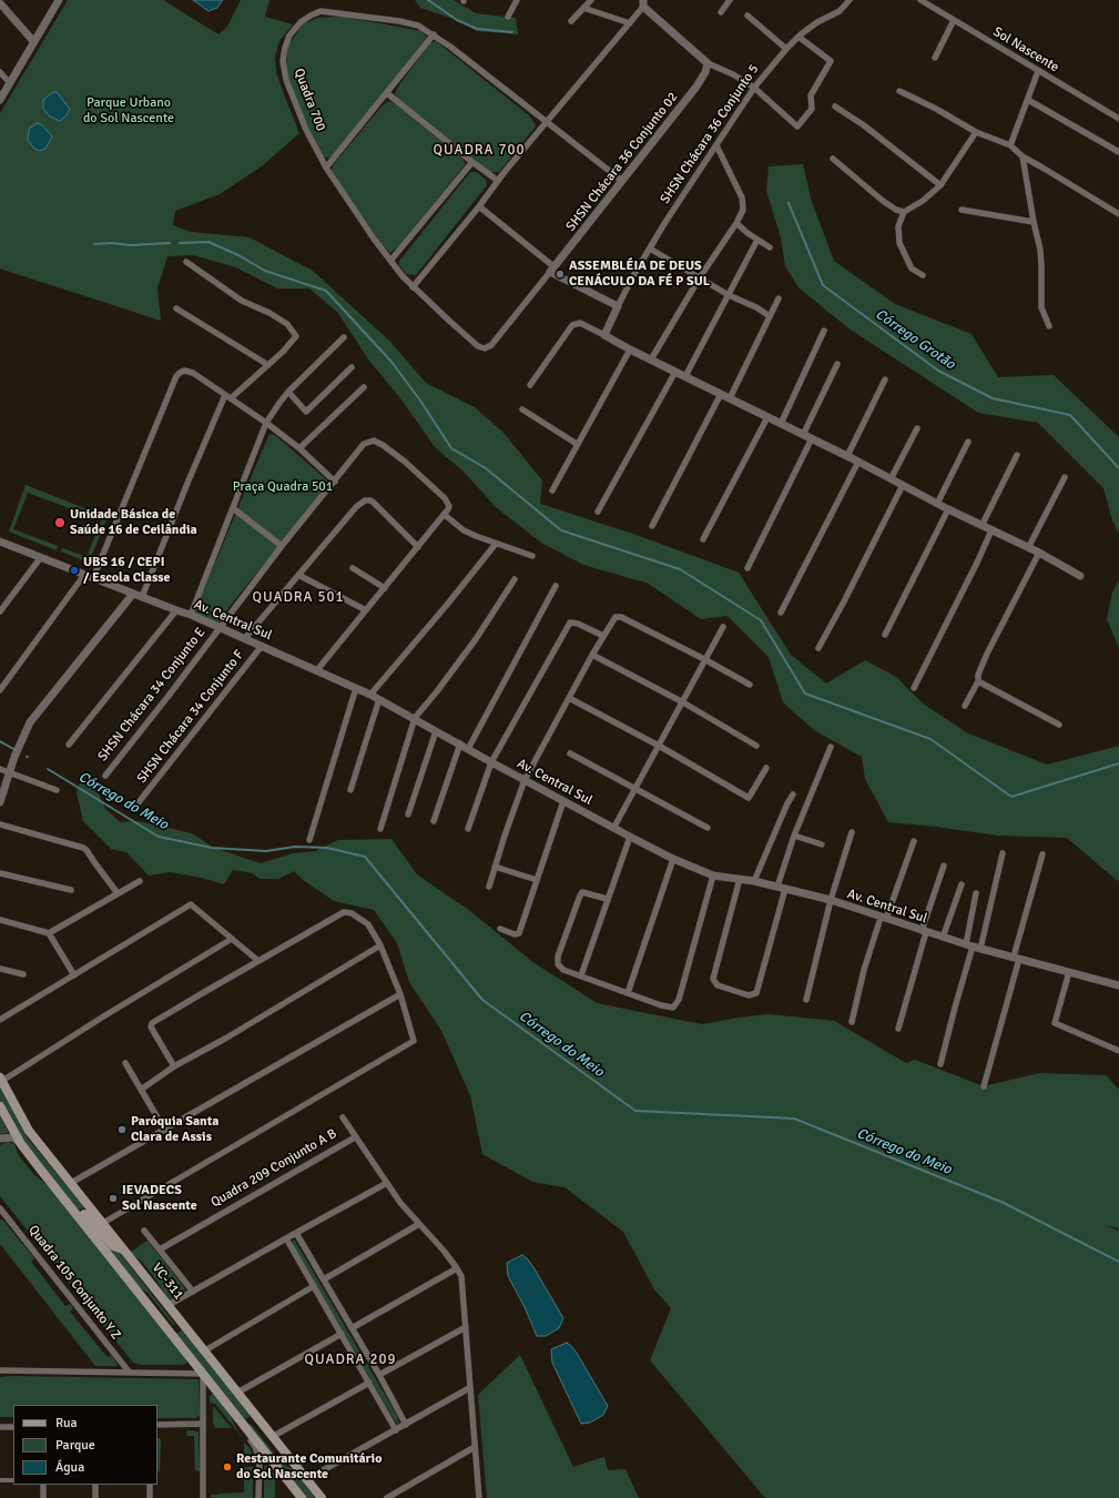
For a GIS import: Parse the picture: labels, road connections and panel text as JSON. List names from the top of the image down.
{
  "streets": {
    "main road": ["VC-311"],
    "street": [
      "Sol Nascente",
      "Quadra 700",
      "SHSN Chácara 36 Conjunto 5",
      "SHSN Chácara 36 Conjunto 02",
      "Av. Central Sul",
      "SHSN Chácara 34 Conjunto E",
      "SHSN Chácara 34 Conjunto F",
      "Quadra 209 Conjunto A B",
      "Quadra 105 Conjunto Y Z"
    ]
  },
  "crossings": [
    ["Quadra 700", "SHSN Chácara 36 Conjunto 02"],
    ["Av. Central Sul", "SHSN Chácara 34 Conjunto E"],
    ["Av. Central Sul", "SHSN Chácara 34 Conjunto F"]
  ],
  "districts": ["QUADRA 700", "QUADRA 501", "QUADRA 209"],
  "water": ["Córrego Grotão", "Córrego do Meio"],
  "parks": ["Parque Urbano do Sol Nascente", "Praça Quadra 501"],
  "places": [
    "ASSEMBLÉIA DE DEUS CENÁCULO DA FÉ P SUL",
    "Unidade Básica de Saúde 16 de Ceilândia",
    "UBS 16 / CEPI / Escola Classe",
    "Paróquia Santa Clara de Assis",
    "IEVADECS Sol Nascente",
    "Restaurante Comunitário do Sol Nascente"
  ],
  "legend": ["Rua", "Parque", "Água"]
}
